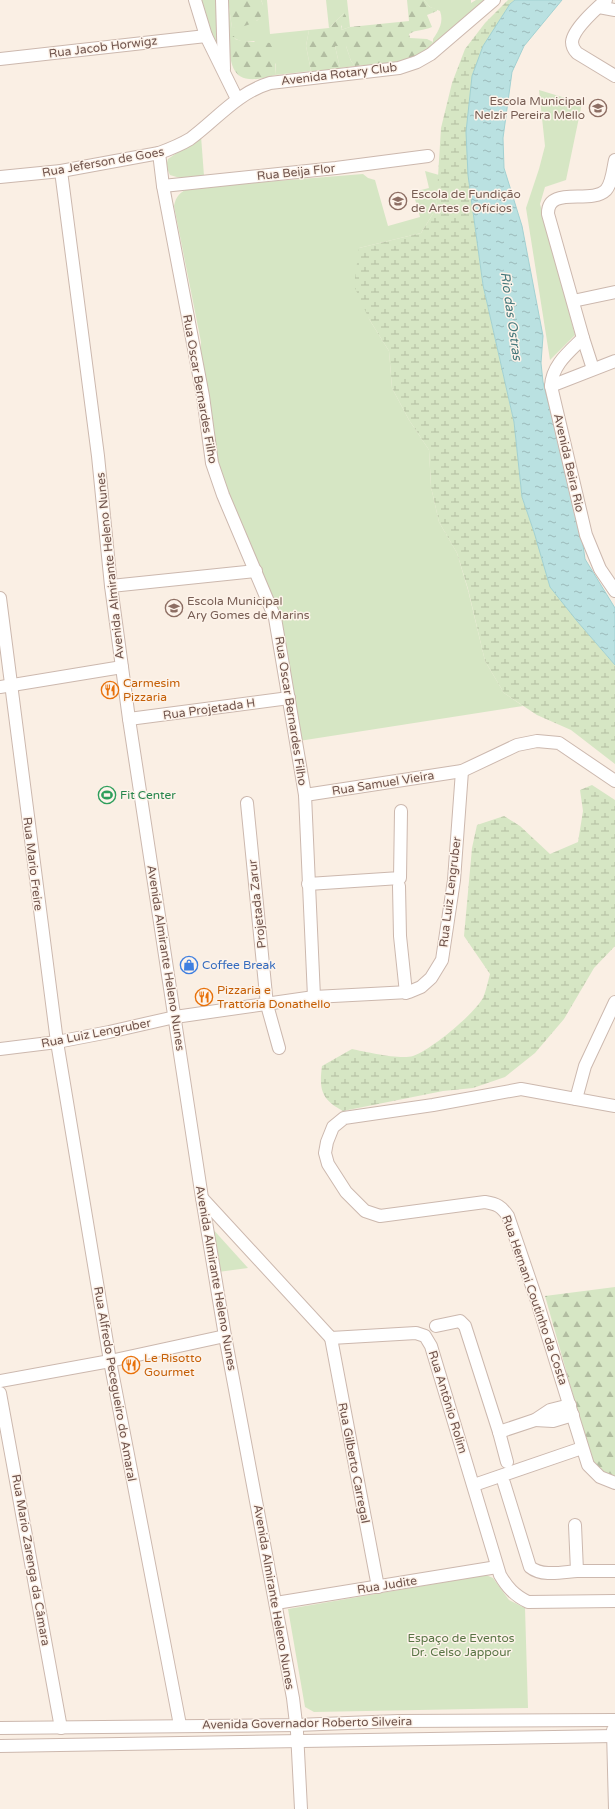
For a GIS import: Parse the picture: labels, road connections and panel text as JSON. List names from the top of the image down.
{
  "streets": {
    "street": [
      "Rua Jacob Horwigz",
      "Avenida Rotary Club",
      "Rua Jeferson de Goes",
      "Rua Beija Flor",
      "Rua Oscar Bernardes Filho",
      "Avenida Beira Rio",
      "Avenida Almirante Heleno Nunes",
      "Rua Projetada H",
      "Rua Samuel Vieira",
      "Rua Mario Freire",
      "Rua Luiz Lengruber",
      "Projetada Zarur",
      "Rua Hernani Coutinho da Costa",
      "Rua Alfredo Pecegueiro do Amaral",
      "Rua Antônio Rolim",
      "Rua Gilberto Carregal",
      "Rua Mario Zarenga da Câmara",
      "Rua Judite",
      "Avenida Governador Roberto Silveira"
    ]
  },
  "crossings": [
    ["Avenida Rotary Club", "Rua Jeferson de Goes"],
    ["Rua Jeferson de Goes", "Rua Oscar Bernardes Filho"],
    ["Rua Jeferson de Goes", "Avenida Almirante Heleno Nunes"],
    ["Rua Beija Flor", "Rua Oscar Bernardes Filho"],
    ["Rua Oscar Bernardes Filho", "Rua Projetada H"],
    ["Rua Oscar Bernardes Filho", "Rua Samuel Vieira"],
    ["Rua Oscar Bernardes Filho", "Rua Luiz Lengruber"],
    ["Avenida Almirante Heleno Nunes", "Rua Projetada H"],
    ["Avenida Almirante Heleno Nunes", "Rua Luiz Lengruber"],
    ["Avenida Almirante Heleno Nunes", "Rua Judite"],
    ["Avenida Almirante Heleno Nunes", "Avenida Governador Roberto Silveira"],
    ["Rua Samuel Vieira", "Rua Luiz Lengruber"],
    ["Rua Mario Freire", "Rua Luiz Lengruber"],
    ["Rua Mario Freire", "Rua Alfredo Pecegueiro do Amaral"],
    ["Rua Luiz Lengruber", "Projetada Zarur"],
    ["Rua Luiz Lengruber", "Rua Alfredo Pecegueiro do Amaral"],
    ["Rua Alfredo Pecegueiro do Amaral", "Avenida Governador Roberto Silveira"],
    ["Rua Antônio Rolim", "Rua Gilberto Carregal"],
    ["Rua Antônio Rolim", "Rua Judite"],
    ["Rua Gilberto Carregal", "Rua Judite"],
    ["Rua Mario Zarenga da Câmara", "Avenida Governador Roberto Silveira"]
  ],
  "water": ["Rio das Ostras"],
  "parks": ["Espaço de Eventos Dr. Celso Jappour"],
  "places": {
    "school or university": ["Escola Municipal Nelzir Pereira Mello", "Escola de Fundição de Artes e Ofícios", "Escola Municipal Ary Gomes de Marins"],
    "restaurant": ["Carmesim Pizzaria", "Pizzaria e Trattoria Donathello", "Le Risotto Gourmet"],
    "sports": ["Fit Center"],
    "shop": ["Coffee Break"]
  }
}
